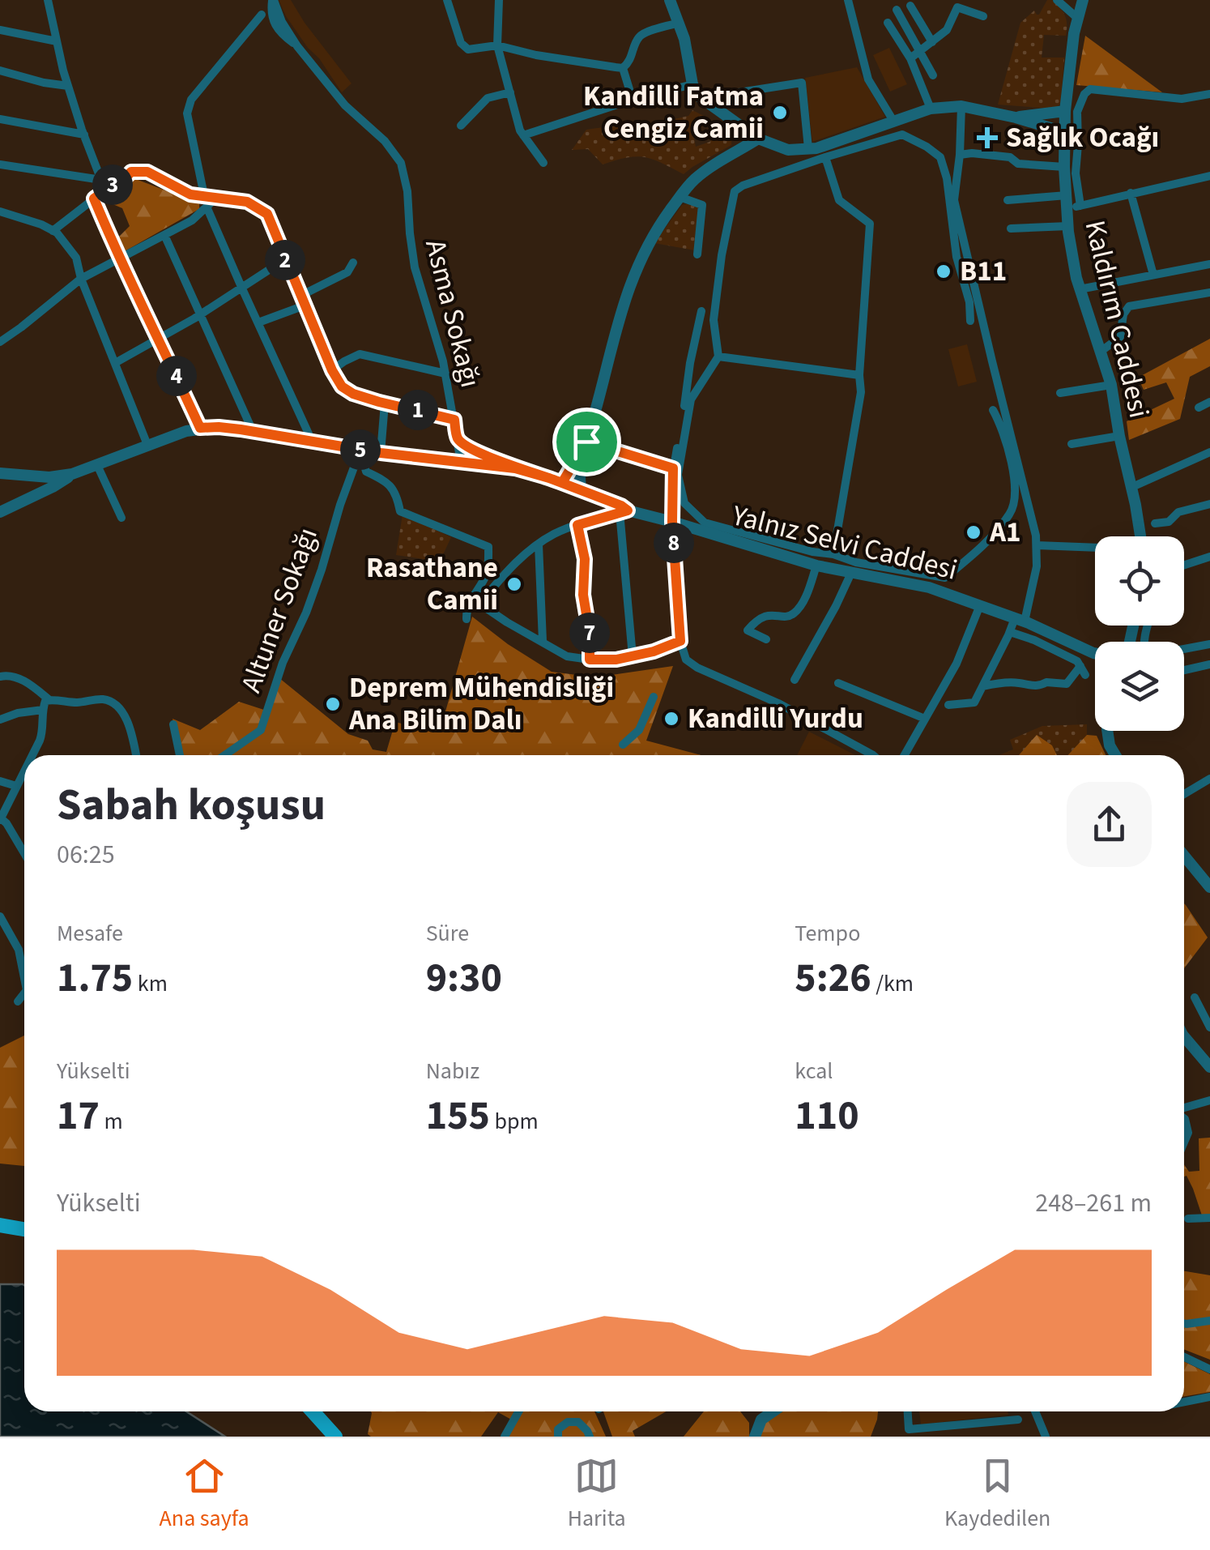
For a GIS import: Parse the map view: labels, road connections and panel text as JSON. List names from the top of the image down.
{
  "streets": {
    "street": [
      "Asma Sokağı",
      "Kaldırım Caddesi",
      "Yalnız Selvi Caddesi",
      "Altuner Sokağı"
    ]
  },
  "crossings": [
    ["Asma Sokağı", "Yalnız Selvi Caddesi"],
    ["Yalnız Selvi Caddesi", "Altuner Sokağı"]
  ],
  "places": {
    "other": [
      "Kandilli Fatma Cengiz Camii",
      "B11",
      "A1",
      "Rasathane Camii",
      "Deprem Mühendisliği Ana Bilim Dalı",
      "Kandilli Yurdu"
    ],
    "health": ["Sağlık Ocağı"]
  },
  "page": {
    "pins": [
      "3",
      "2",
      "4",
      "1",
      "5",
      "8",
      "7"
    ],
    "heading": ["Sabah koşusu", "06:25"],
    "stats": [
      ["Mesafe", "1.75 km"],
      ["Süre", "9:30"],
      ["Tempo", "5:26 /km"],
      ["Yükselti", "17 m"],
      ["Nabız", "155 bpm"],
      ["kcal", "110"]
    ],
    "chart": ["Yükselti", "248–261 m"],
    "tabs": ["Ana sayfa", "Harita", "Kaydedilen"]
  }
}
